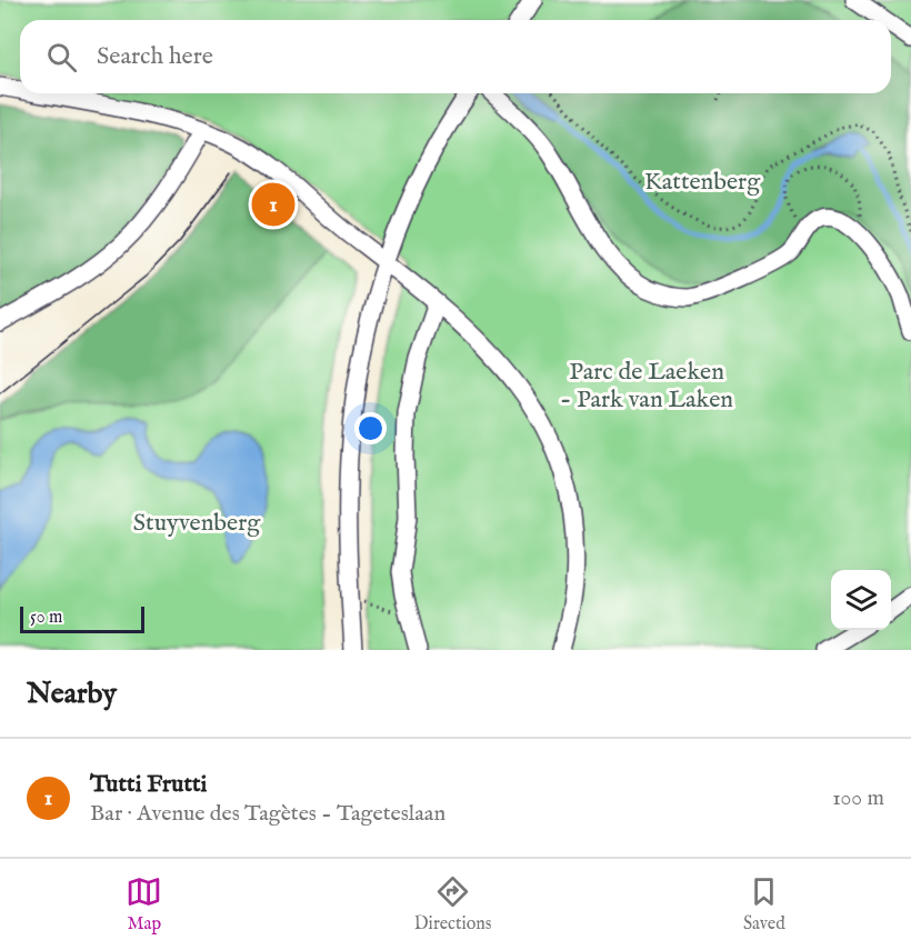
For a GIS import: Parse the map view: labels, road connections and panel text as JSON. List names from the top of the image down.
{
  "parks": ["Kattenberg", "Parc de Laeken - Park van Laken", "Stuyvenberg"],
  "scale_bar": "50 m",
  "page": {
    "search": "Search here",
    "pins": "1",
    "scale": "50 m",
    "heading": "Nearby",
    "list": [
      {
        "mark": "1",
        "name": "Tutti Frutti",
        "note": "Bar · Avenue des Tagètes - Tageteslaan",
        "value": "100 m"
      }
    ],
    "nav": ["Map", "Directions", "Saved"]
  }
}
